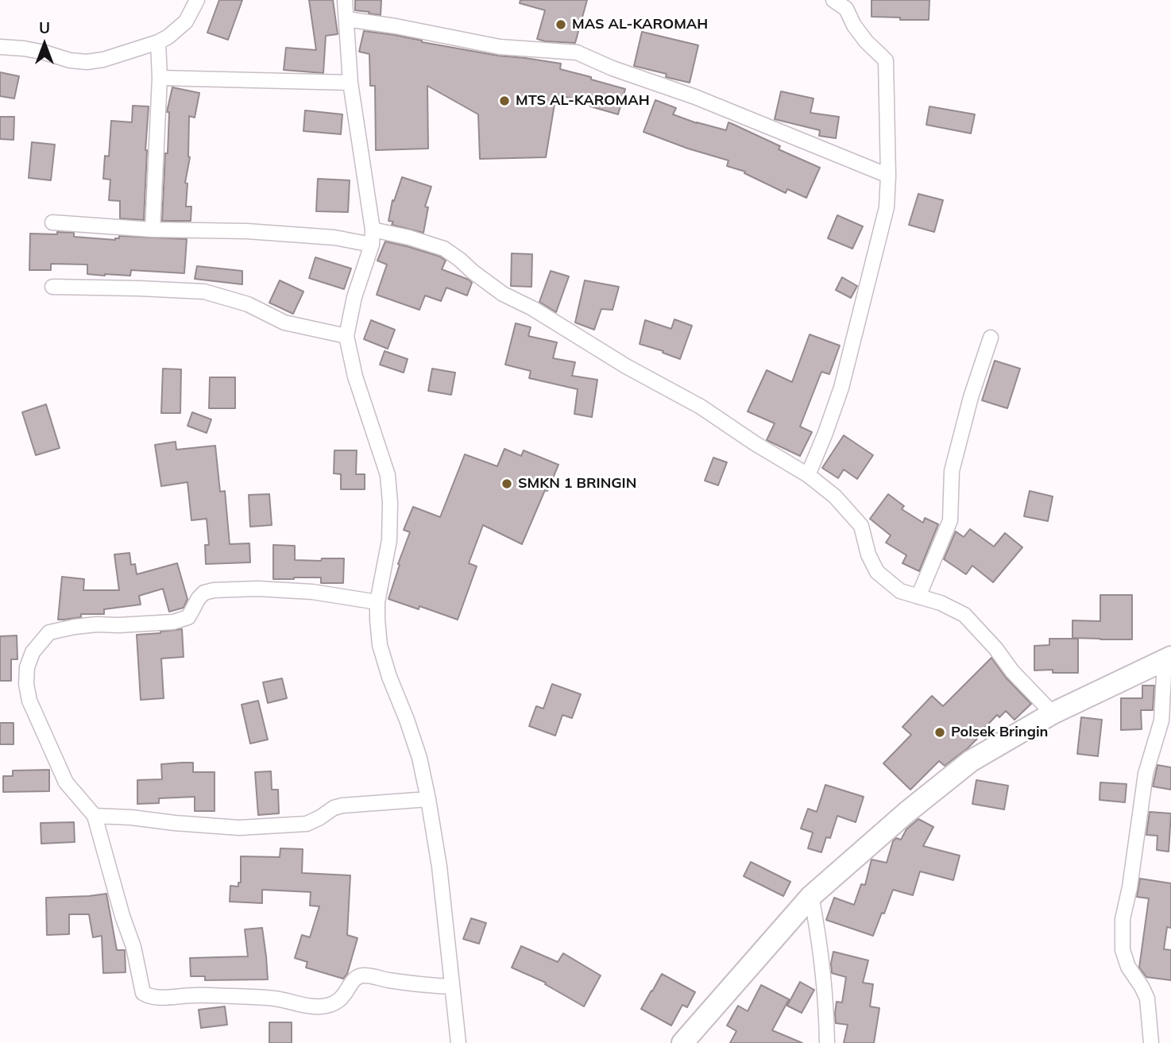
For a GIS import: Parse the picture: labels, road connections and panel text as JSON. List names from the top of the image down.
{
  "places": [
    "MAS AL-KAROMAH",
    "MTS AL-KAROMAH",
    "SMKN 1 BRINGIN",
    "Polsek Bringin"
  ],
  "north": "top"
}
